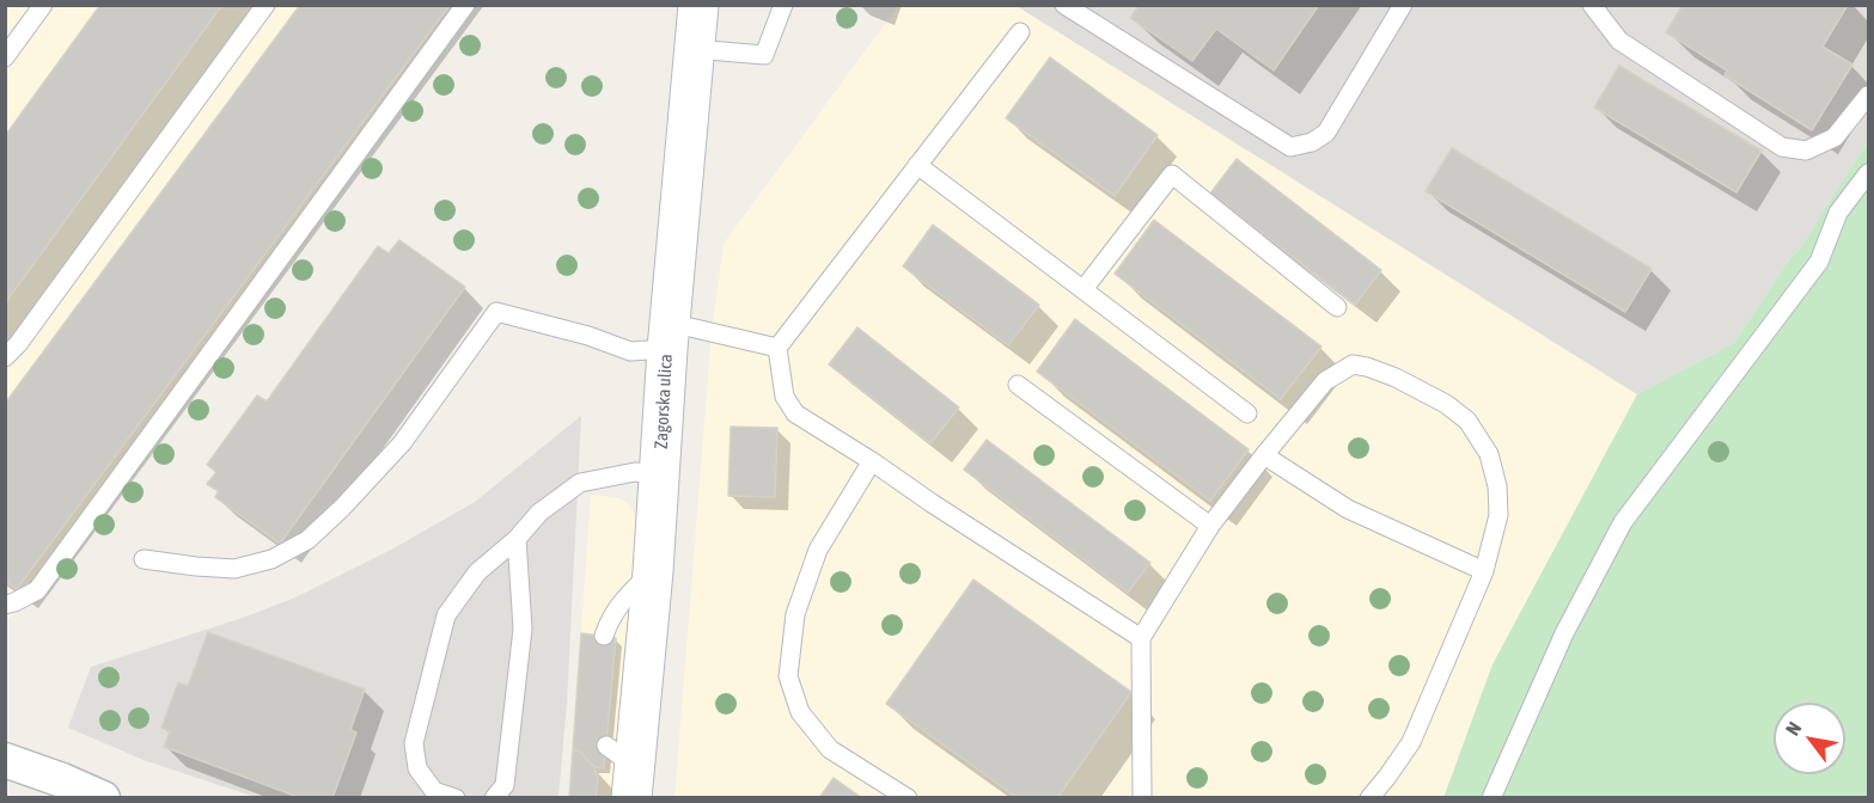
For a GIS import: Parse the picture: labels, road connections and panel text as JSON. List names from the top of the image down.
{
  "streets": {
    "street": ["Zagorska ulica"]
  },
  "north": "top left"
}
